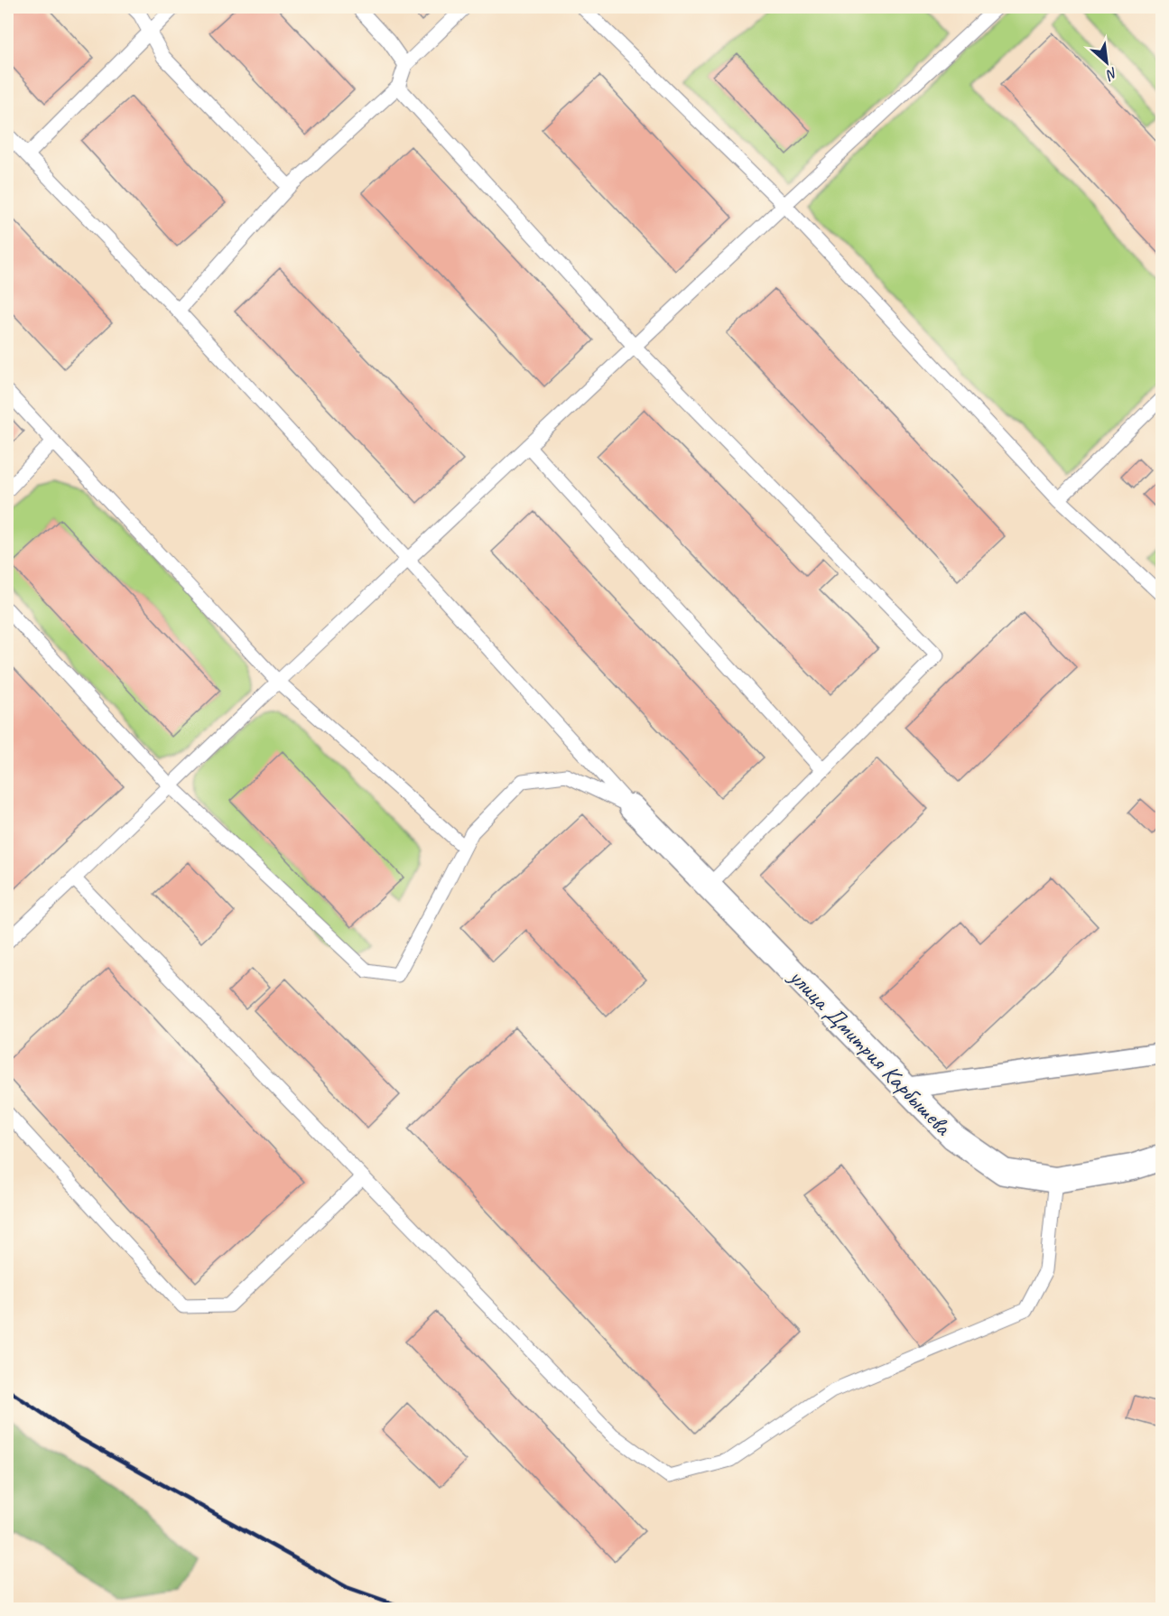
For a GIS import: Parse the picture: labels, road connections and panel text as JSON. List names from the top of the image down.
{
  "streets": {
    "street": ["улица Дмитрия Карбышева"]
  },
  "north": "bottom right"
}
